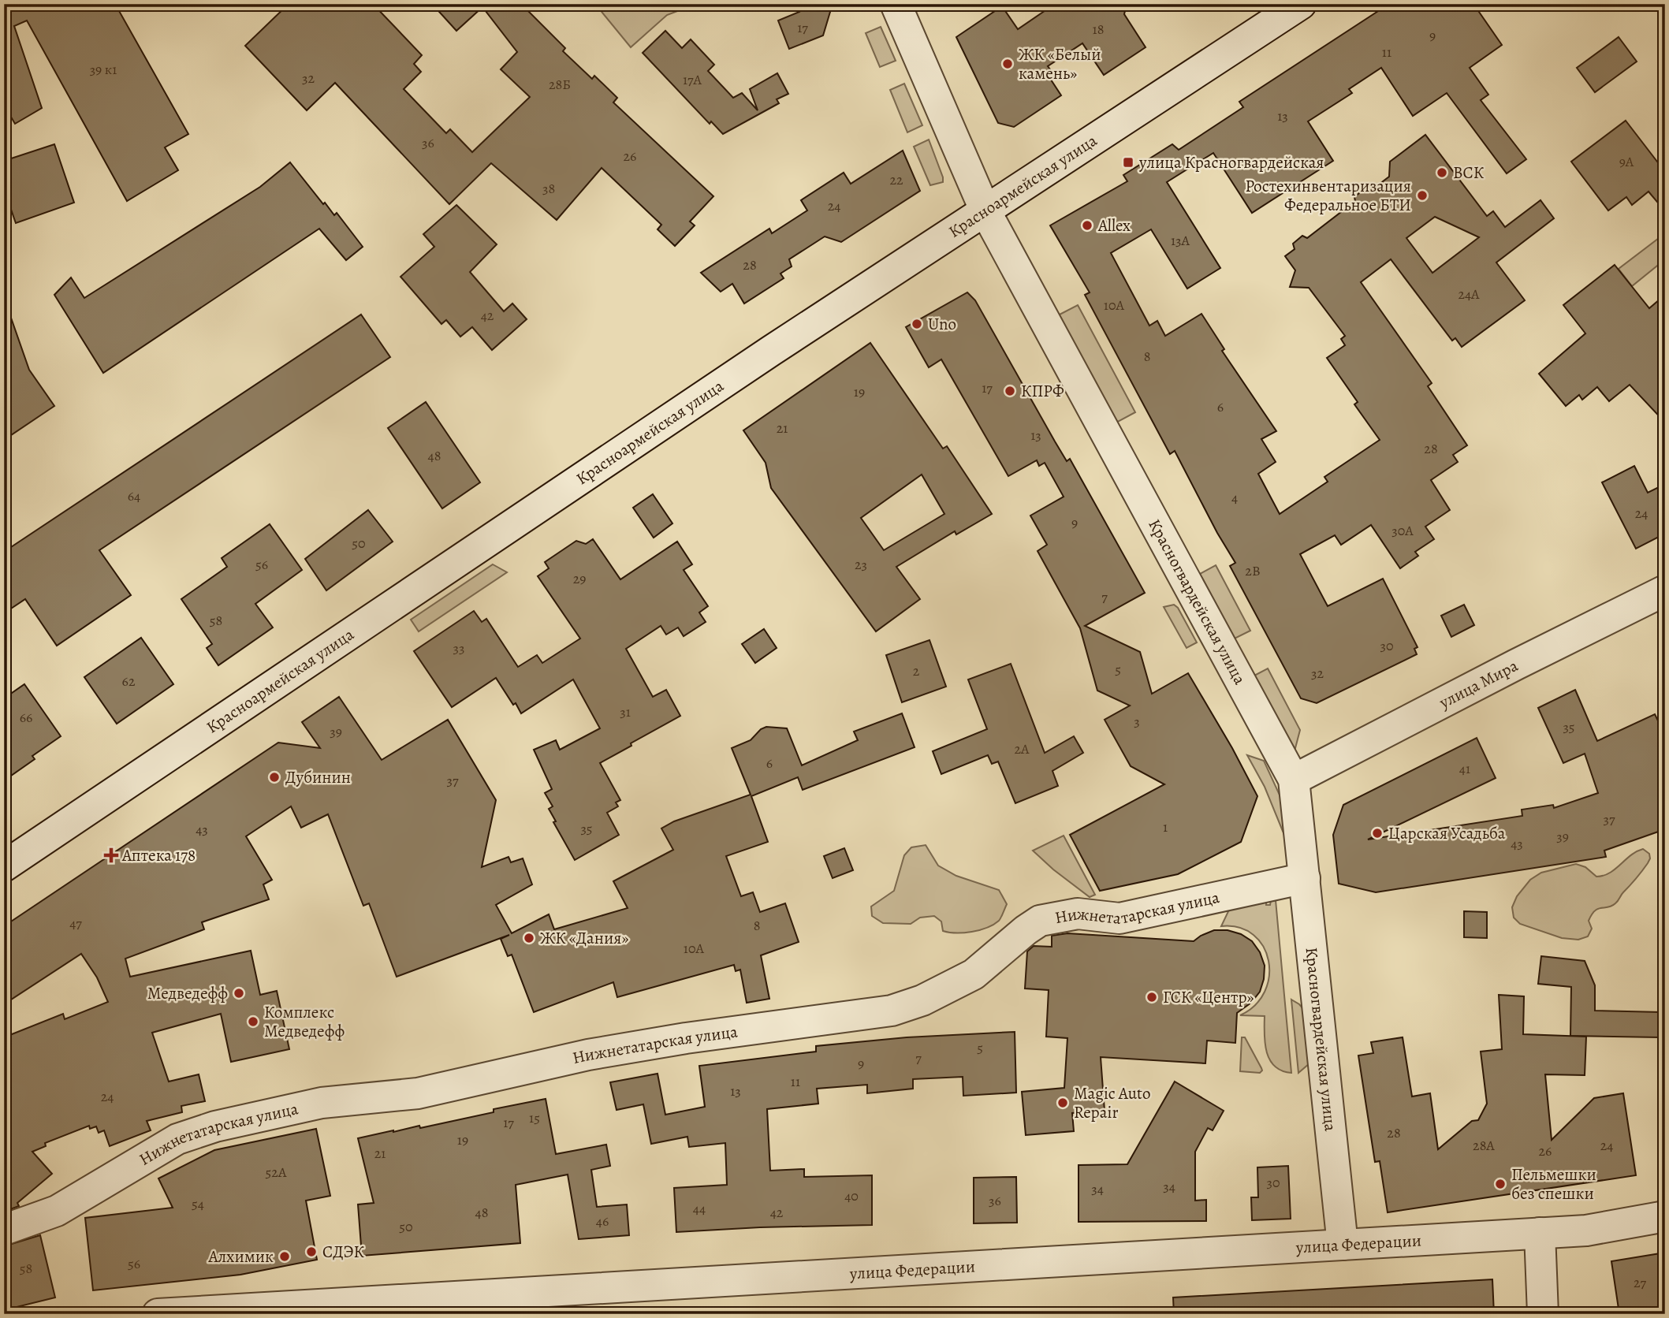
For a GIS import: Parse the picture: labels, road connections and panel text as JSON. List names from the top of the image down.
{
  "streets": {
    "street": [
      "Красноармейская улица",
      "Красногвардейская улица",
      "улица Мира",
      "Нижнетатарская улица",
      "улица Федерации"
    ]
  },
  "crossings": [
    ["Красноармейская улица", "Красногвардейская улица"],
    ["Красногвардейская улица", "улица Мира"],
    ["Красногвардейская улица", "Нижнетатарская улица"],
    ["Красногвардейская улица", "улица Федерации"]
  ],
  "places": {
    "other": [
      "ЖК «Белый камень»",
      "ВСК",
      "Ростехинвентаризация Федеральное БТИ",
      "Allex",
      "Uno",
      "КПРФ",
      "Дубинин",
      "Царская Усадьба",
      "ЖК «Дания»",
      "Медведефф",
      "ГСК «Центр»",
      "Комплекс Медведефф",
      "Magic Auto Repair",
      "Пельмешки без спешки",
      "СДЭК",
      "Алхимик"
    ],
    "transit": ["улица Красногвардейская"],
    "health": ["Аптека 178"]
  },
  "house_numbers": [
    "17",
    "18",
    "9",
    "11",
    "39 к1",
    "32",
    "17А",
    "28Б",
    "13",
    "36",
    "26",
    "9А",
    "22",
    "38",
    "24",
    "13А",
    "28",
    "24А",
    "10А",
    "42",
    "8",
    "17",
    "19",
    "6",
    "21",
    "13",
    "28",
    "48",
    "64",
    "4",
    "24",
    "9",
    "30А",
    "50",
    "56",
    "23",
    "2В",
    "29",
    "7",
    "58",
    "30",
    "33",
    "5",
    "2",
    "32",
    "62",
    "31",
    "66",
    "3",
    "35",
    "39",
    "2А",
    "6",
    "41",
    "37",
    "37",
    "1",
    "35",
    "43",
    "39",
    "43",
    "47",
    "8",
    "10А",
    "5",
    "7",
    "9",
    "11",
    "13",
    "24",
    "15",
    "17",
    "28",
    "19",
    "28А",
    "24",
    "26",
    "21",
    "52А",
    "30",
    "34",
    "34",
    "40",
    "36",
    "54",
    "44",
    "48",
    "42",
    "46",
    "50",
    "56",
    "58",
    "27"
  ]
}
